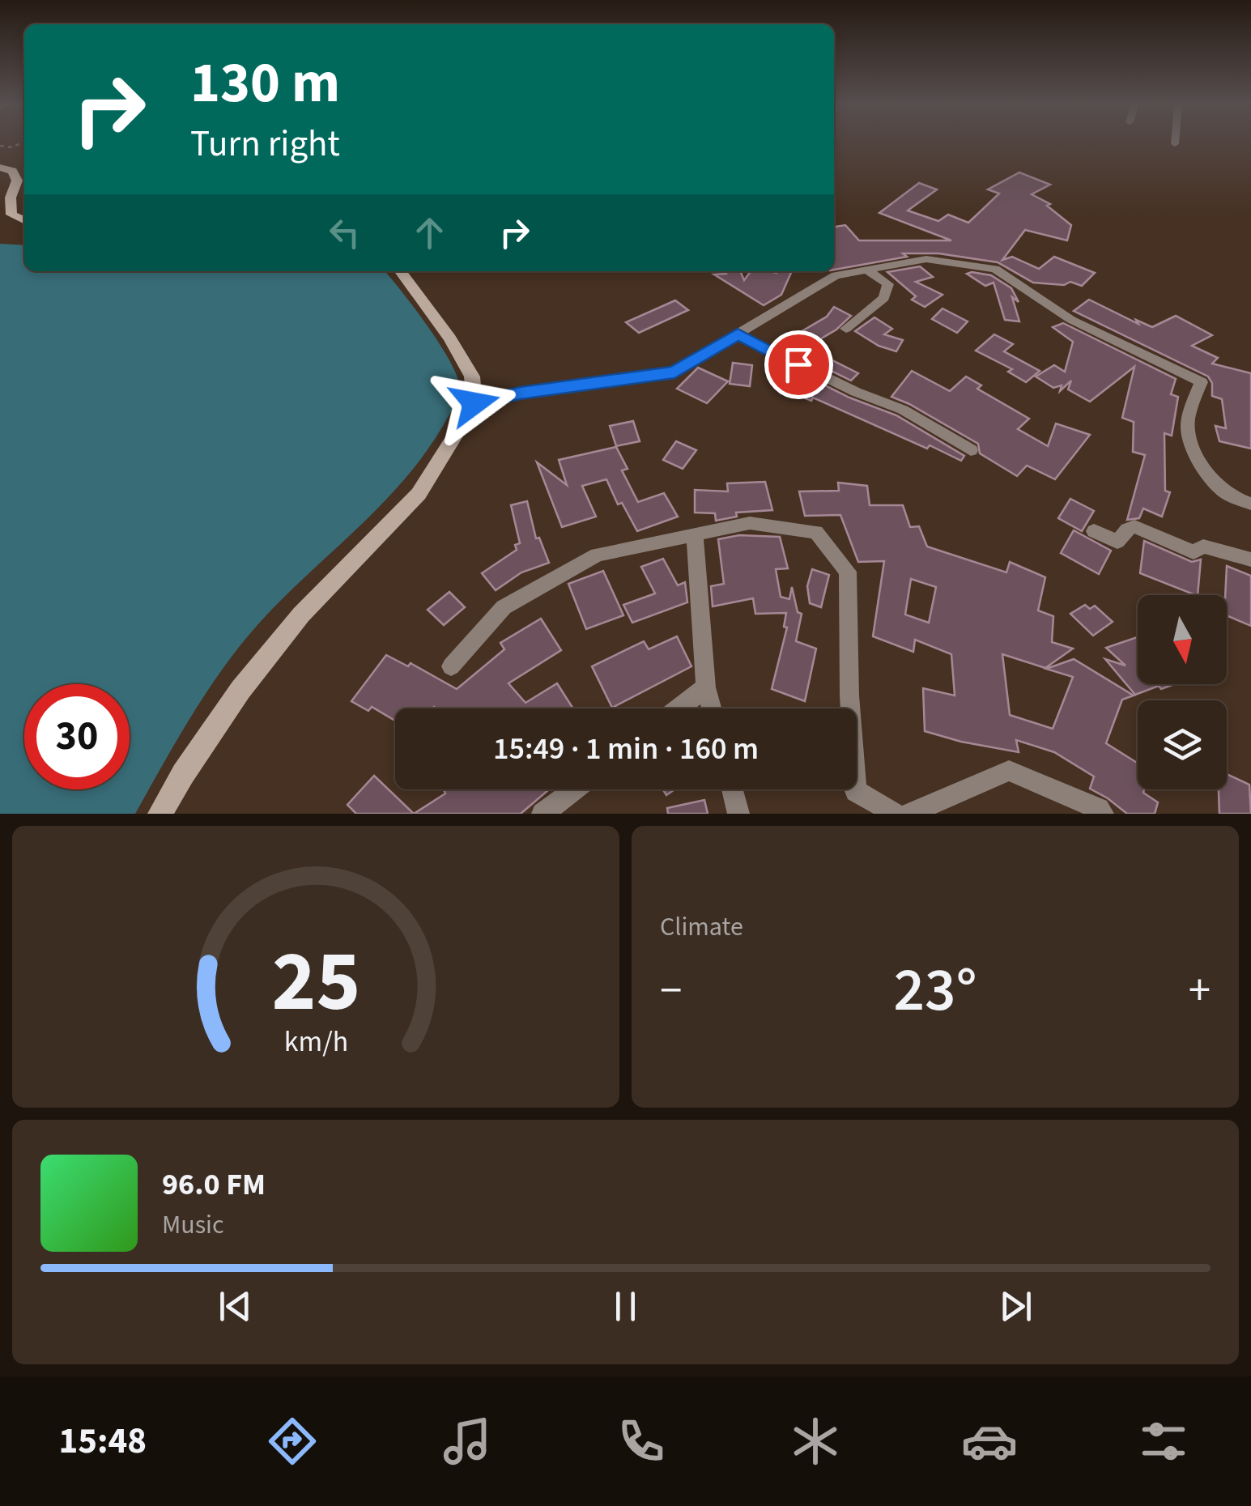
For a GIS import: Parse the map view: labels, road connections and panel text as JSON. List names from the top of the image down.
{
  "north": "bottom",
  "page": {
    "turn": ["130 m", "Turn right"],
    "limit": "30",
    "trip": "15:49 · 1 min · 160 m",
    "tile": "Climate",
    "heat": ["−", "23°", "+"],
    "song": ["96.0 FM", "Music"],
    "tabs": "15:48",
    "gauge": ["25", "km/h"]
  }
}
